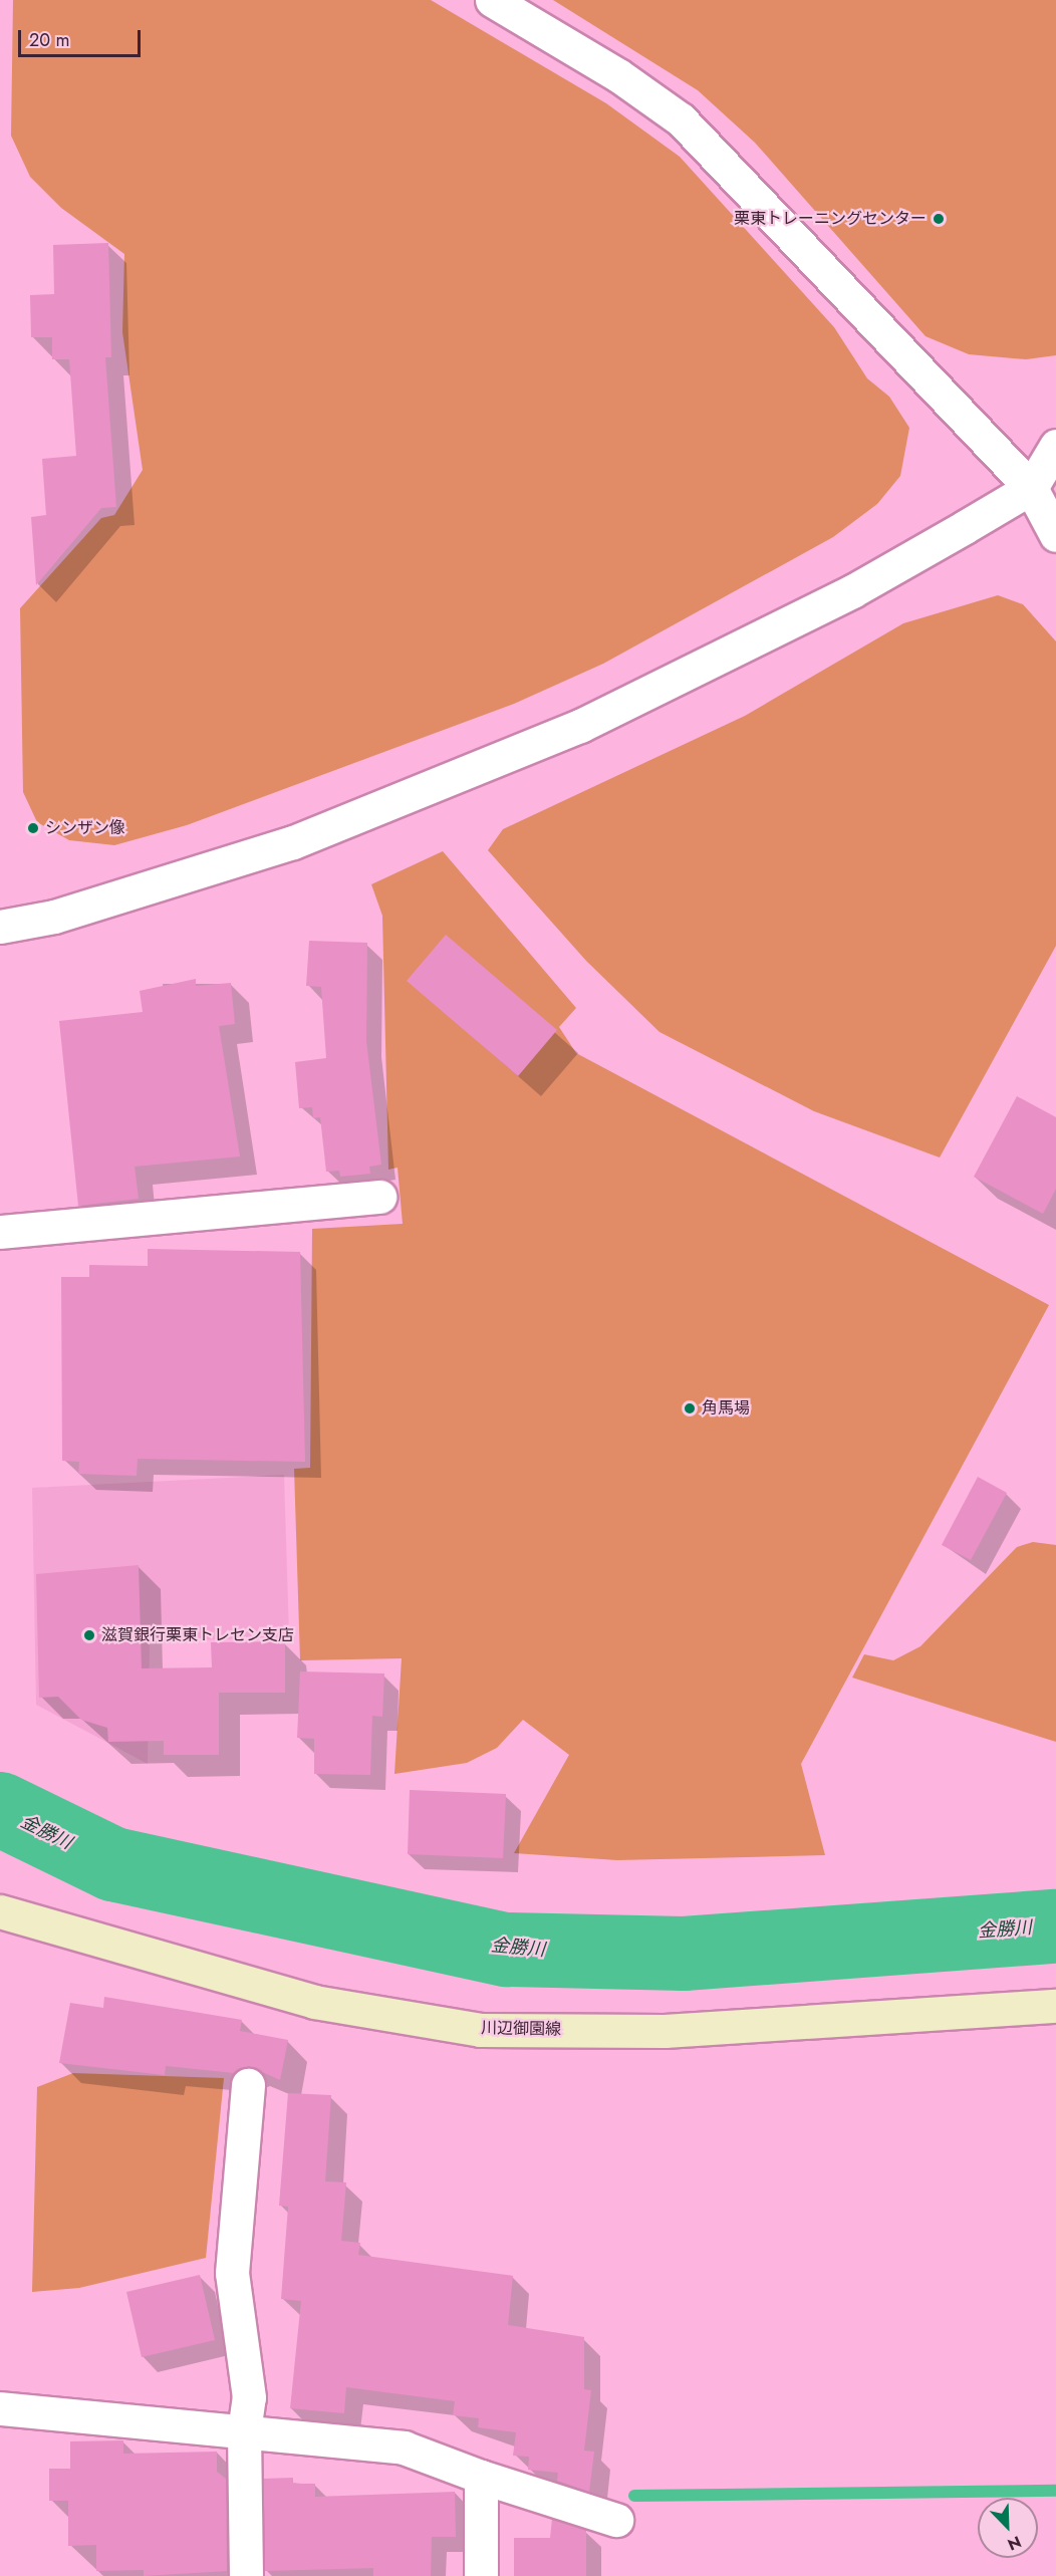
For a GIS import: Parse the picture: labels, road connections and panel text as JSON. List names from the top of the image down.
{
  "streets": {
    "main road": ["川辺御園線"]
  },
  "water": ["金勝川"],
  "places": [
    "栗東トレーニングセンター",
    "シンザン像",
    "角馬場",
    "滋賀銀行栗東トレセン支店"
  ],
  "scale_bar": "20 m",
  "north": "bottom right"
}
